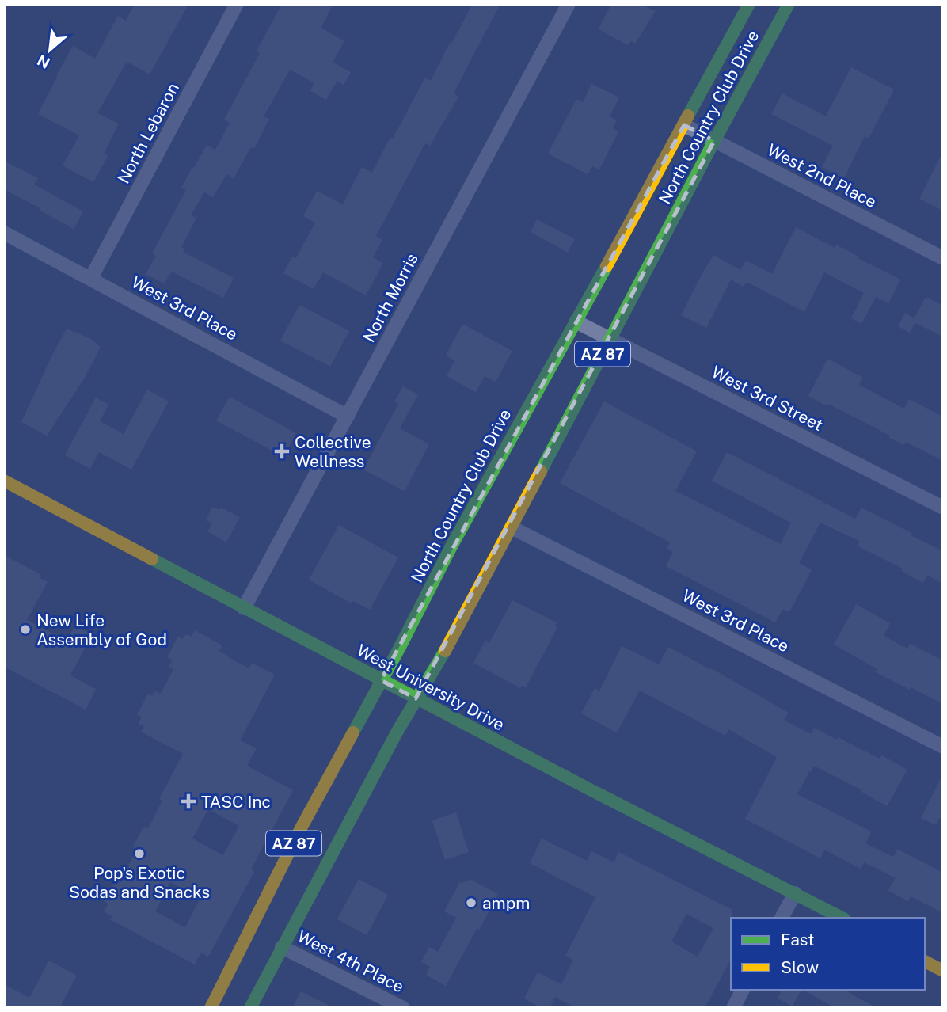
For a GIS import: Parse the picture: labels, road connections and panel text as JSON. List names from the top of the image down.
{
  "streets": {
    "main road": ["North Country Club Drive", "AZ 87", "West University Drive"],
    "street": [
      "North Lebaron",
      "West 2nd Place",
      "North Morris",
      "West 3rd Place",
      "West 3rd Street",
      "West 4th Place"
    ]
  },
  "crossings": [
    ["North Country Club Drive", "West 2nd Place"],
    ["North Country Club Drive", "West 3rd Place"],
    ["North Country Club Drive", "West 3rd Street"],
    ["North Country Club Drive", "West University Drive"],
    ["North Country Club Drive", "West 4th Place"],
    ["North Lebaron", "West 3rd Place"],
    ["North Morris", "West 3rd Place"],
    ["North Morris", "West University Drive"]
  ],
  "places": {
    "health": ["Collective Wellness", "TASC Inc"],
    "other": ["New Life Assembly of God", "Pop's Exotic Sodas and Snacks", "ampm"]
  },
  "legend": ["Fast", "Slow"],
  "north": "bottom left"
}
